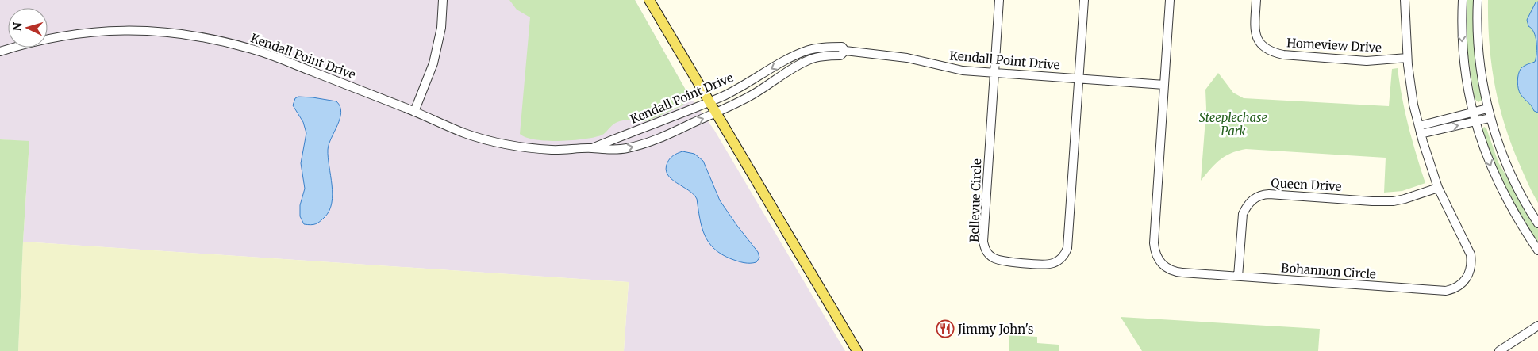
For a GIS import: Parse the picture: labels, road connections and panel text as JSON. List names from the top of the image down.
{
  "streets": {
    "street": [
      "Homeview Drive",
      "Kendall Point Drive",
      "Queen Drive",
      "Bellevue Circle",
      "Bohannon Circle"
    ]
  },
  "crossings": [
    ["Homeview Drive", "Bohannon Circle"],
    ["Kendall Point Drive", "Bellevue Circle"],
    ["Kendall Point Drive", "Bohannon Circle"],
    ["Queen Drive", "Bohannon Circle"]
  ],
  "parks": ["Steeplechase Park"],
  "places": {
    "restaurant": ["Jimmy John's"]
  },
  "north": "left"
}
